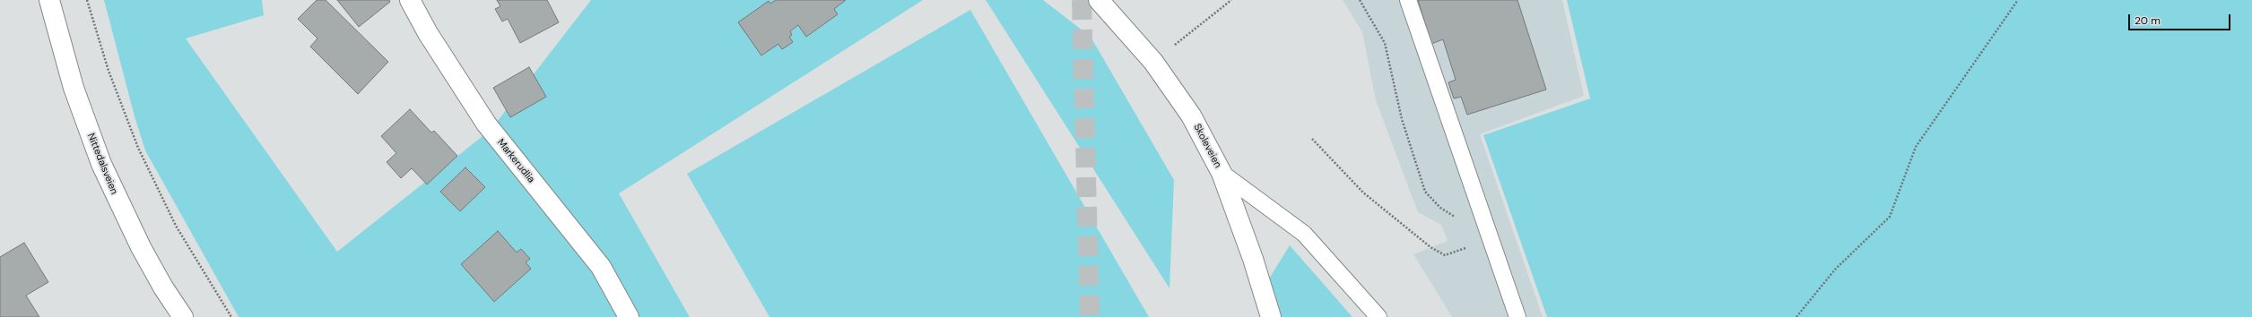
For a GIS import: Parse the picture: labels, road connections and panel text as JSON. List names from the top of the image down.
{
  "streets": {
    "street": ["Skoleveien", "Markerudlia", "Nittedalsveien"]
  },
  "scale_bar": "20 m"
}
